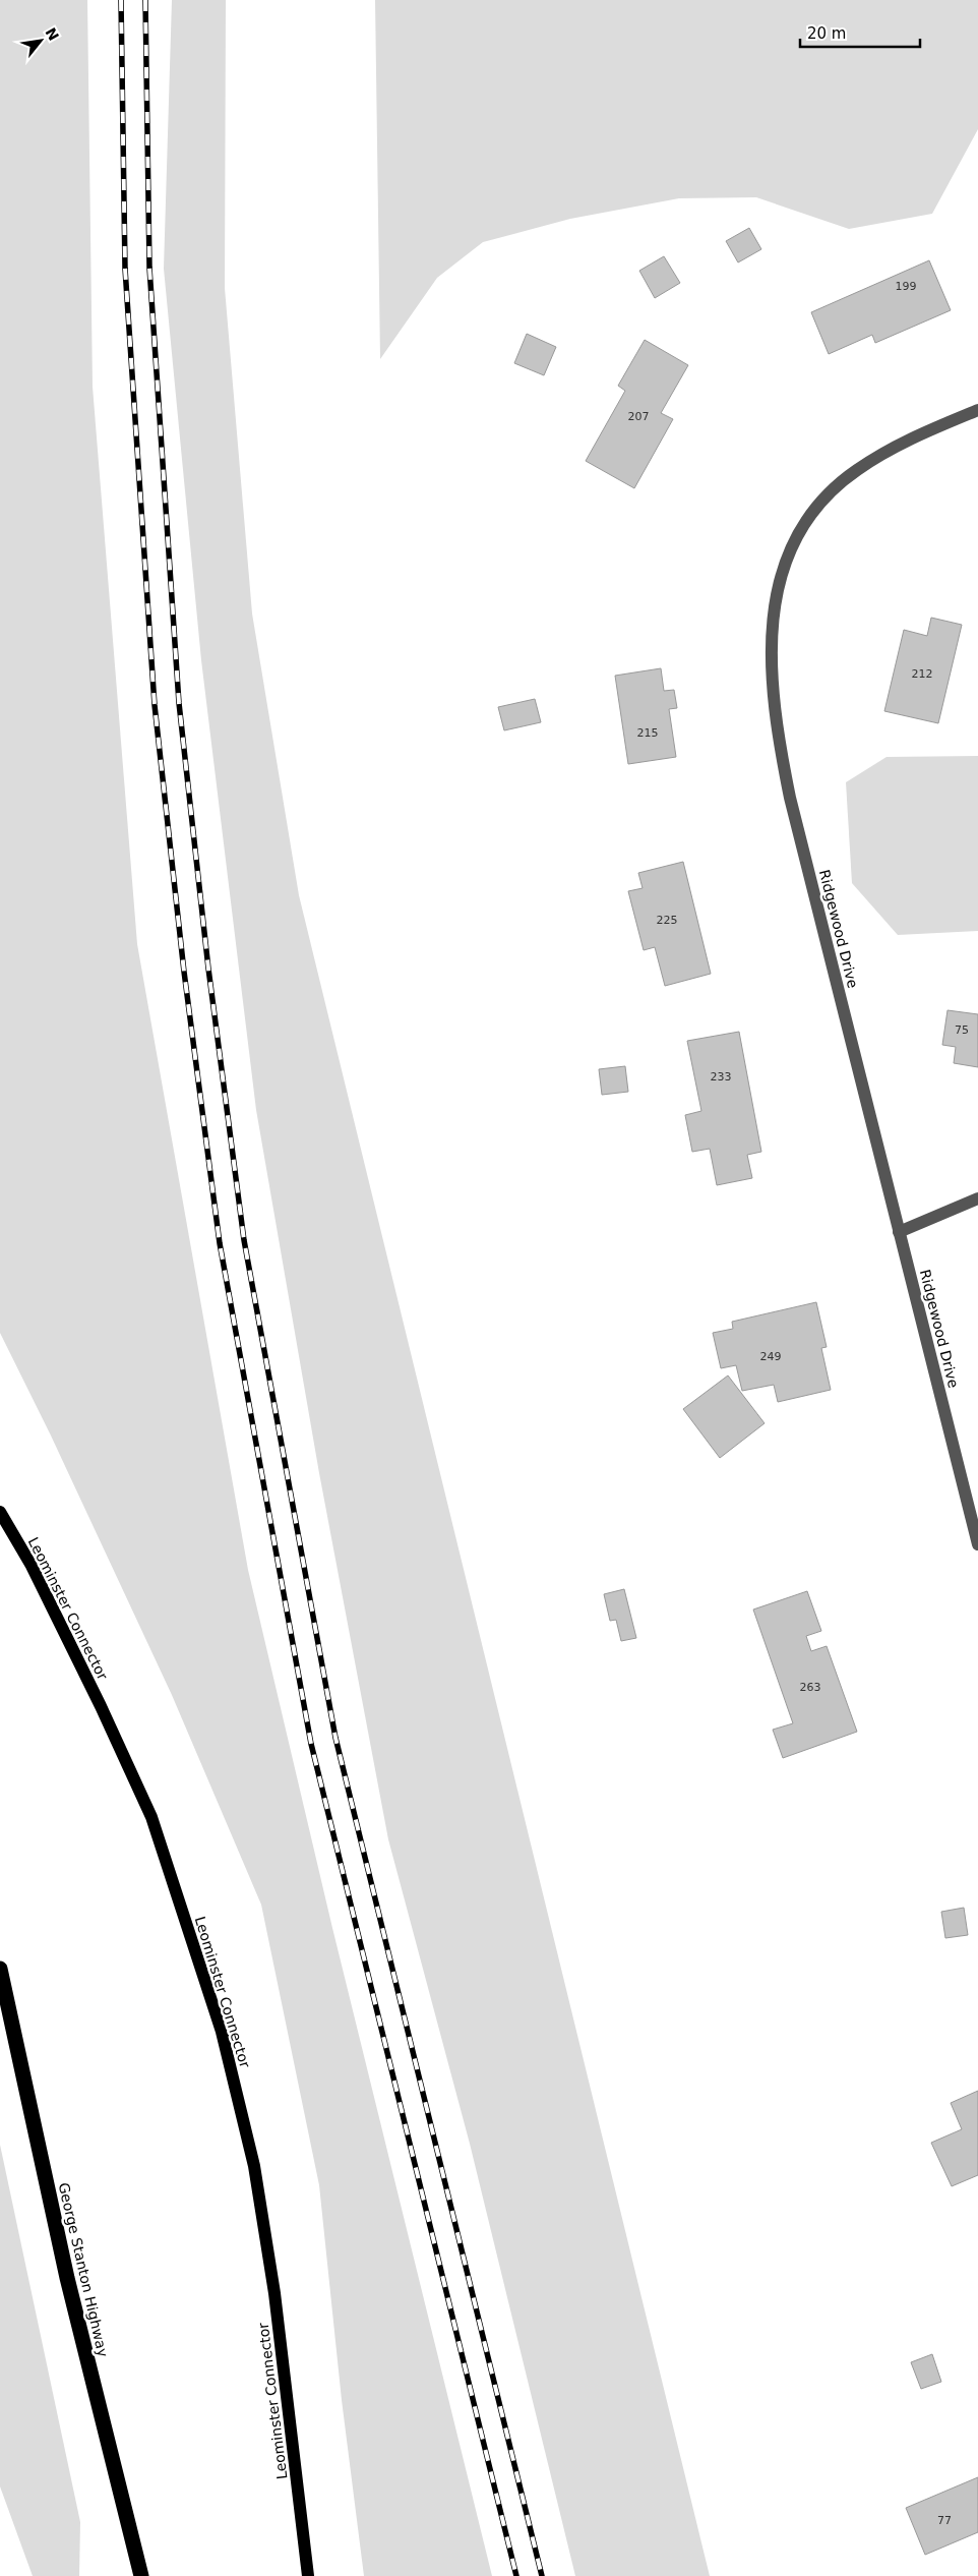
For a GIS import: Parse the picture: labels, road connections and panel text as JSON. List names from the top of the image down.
{
  "streets": {
    "highway": ["George Stanton Highway"],
    "main road": ["Leominster Connector"],
    "street": ["Ridgewood Drive"]
  },
  "house_numbers": [
    "199",
    "207",
    "212",
    "215",
    "225",
    "75",
    "233",
    "249",
    "263",
    "77"
  ],
  "scale_bar": "20 m",
  "north": "top right"
}
